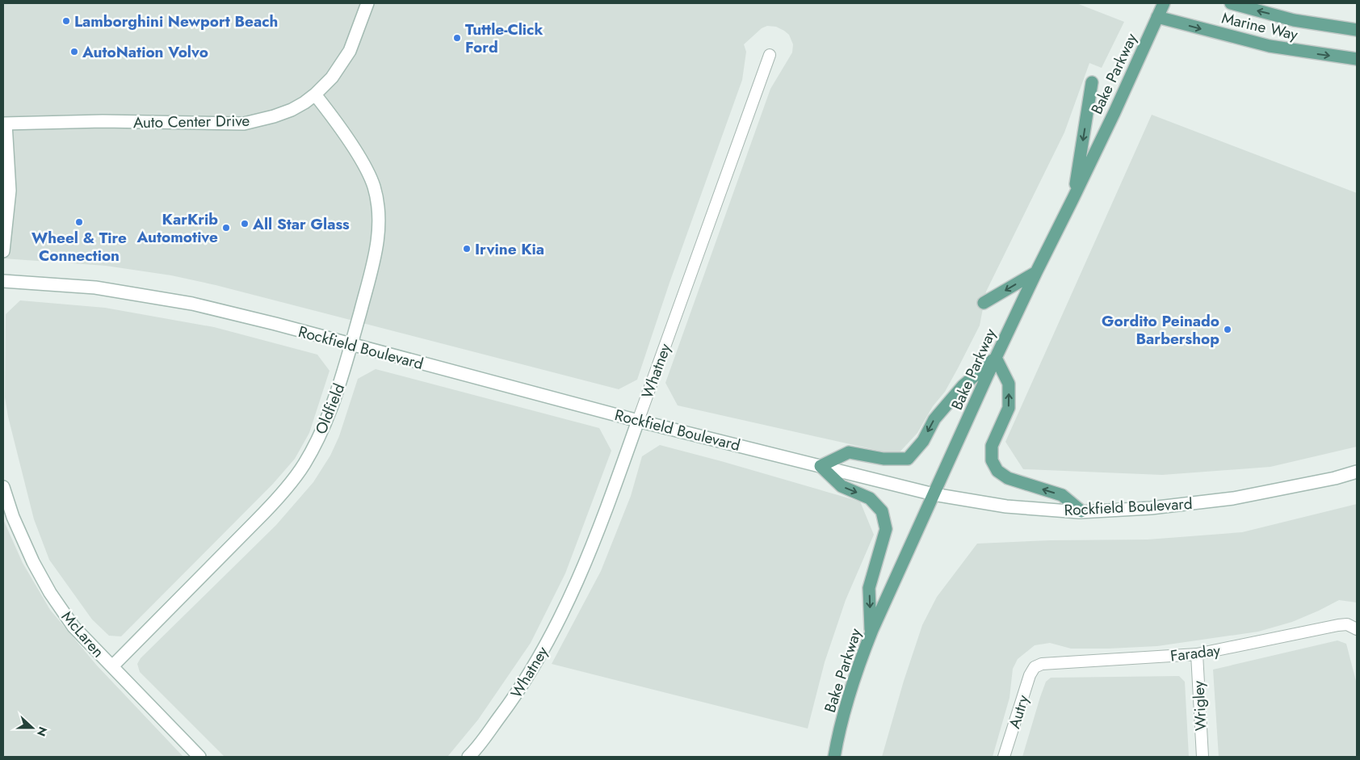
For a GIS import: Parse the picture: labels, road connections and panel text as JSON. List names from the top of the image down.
{
  "streets": {
    "main road": ["Marine Way", "Bake Parkway"],
    "street": [
      "Auto Center Drive",
      "Rockfield Boulevard",
      "Whatney",
      "Oldfield",
      "McLaren",
      "Faraday",
      "Wrigley",
      "Autry"
    ]
  },
  "crossings": [
    ["Marine Way", "Bake Parkway"],
    ["Bake Parkway", "Rockfield Boulevard"],
    ["Auto Center Drive", "Oldfield"],
    ["Rockfield Boulevard", "Whatney"],
    ["Rockfield Boulevard", "Oldfield"],
    ["Oldfield", "McLaren"],
    ["Faraday", "Wrigley"],
    ["Faraday", "Autry"]
  ],
  "places": [
    "Lamborghini Newport Beach",
    "Tuttle-Click Ford",
    "AutoNation Volvo",
    "Wheel & Tire Connection",
    "All Star Glass",
    "KarKrib Automotive",
    "Irvine Kia",
    "Gordito Peinado Barbershop"
  ],
  "north": "right"
}
